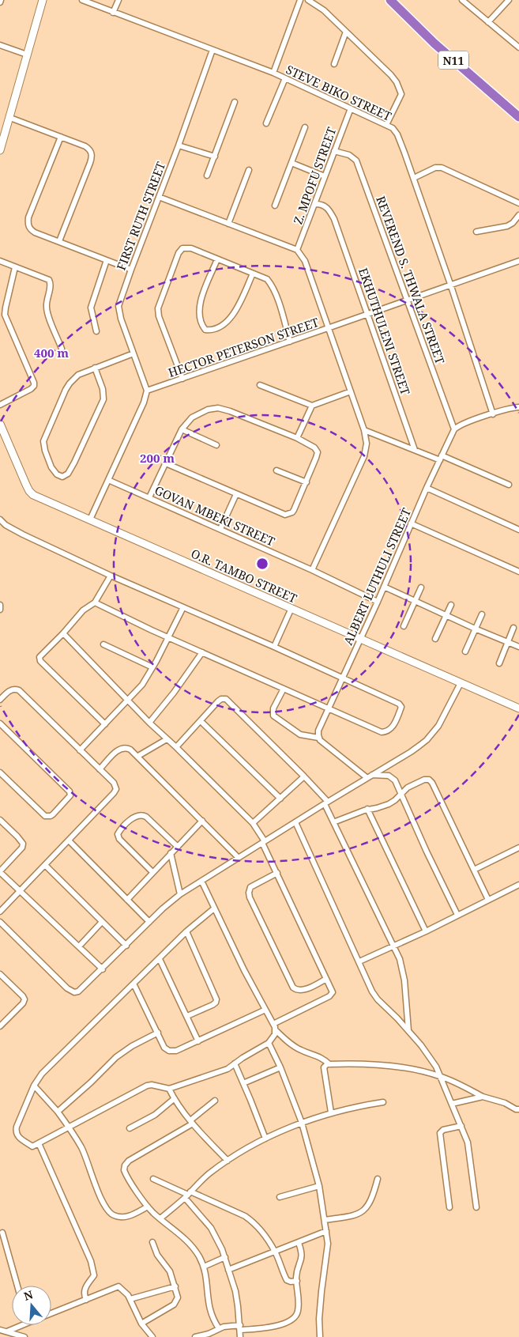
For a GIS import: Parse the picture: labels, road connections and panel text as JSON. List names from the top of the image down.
{
  "streets": {
    "highway": ["N11"],
    "street": [
      "STEVE BIKO STREET",
      "Z. MPOFU STREET",
      "FIRST RUTH STREET",
      "REVEREND S. THWALA STREET",
      "EKHUTHULENI STREET",
      "HECTOR PETERSON STREET",
      "GOVAN MBEKI STREET",
      "O.R. TAMBO STREET",
      "ALBERT LUTHULI STREET"
    ]
  },
  "crossings": [
    ["STEVE BIKO STREET", "Z. MPOFU STREET"],
    ["STEVE BIKO STREET", "FIRST RUTH STREET"],
    ["STEVE BIKO STREET", "HECTOR PETERSON STREET"],
    ["Z. MPOFU STREET", "REVEREND S. THWALA STREET"],
    ["Z. MPOFU STREET", "EKHUTHULENI STREET"],
    ["FIRST RUTH STREET", "HECTOR PETERSON STREET"],
    ["REVEREND S. THWALA STREET", "HECTOR PETERSON STREET"],
    ["REVEREND S. THWALA STREET", "ALBERT LUTHULI STREET"],
    ["EKHUTHULENI STREET", "HECTOR PETERSON STREET"],
    ["GOVAN MBEKI STREET", "ALBERT LUTHULI STREET"],
    ["O.R. TAMBO STREET", "ALBERT LUTHULI STREET"]
  ],
  "north": "top",
  "rings": ["400 m", "200 m"]
}
